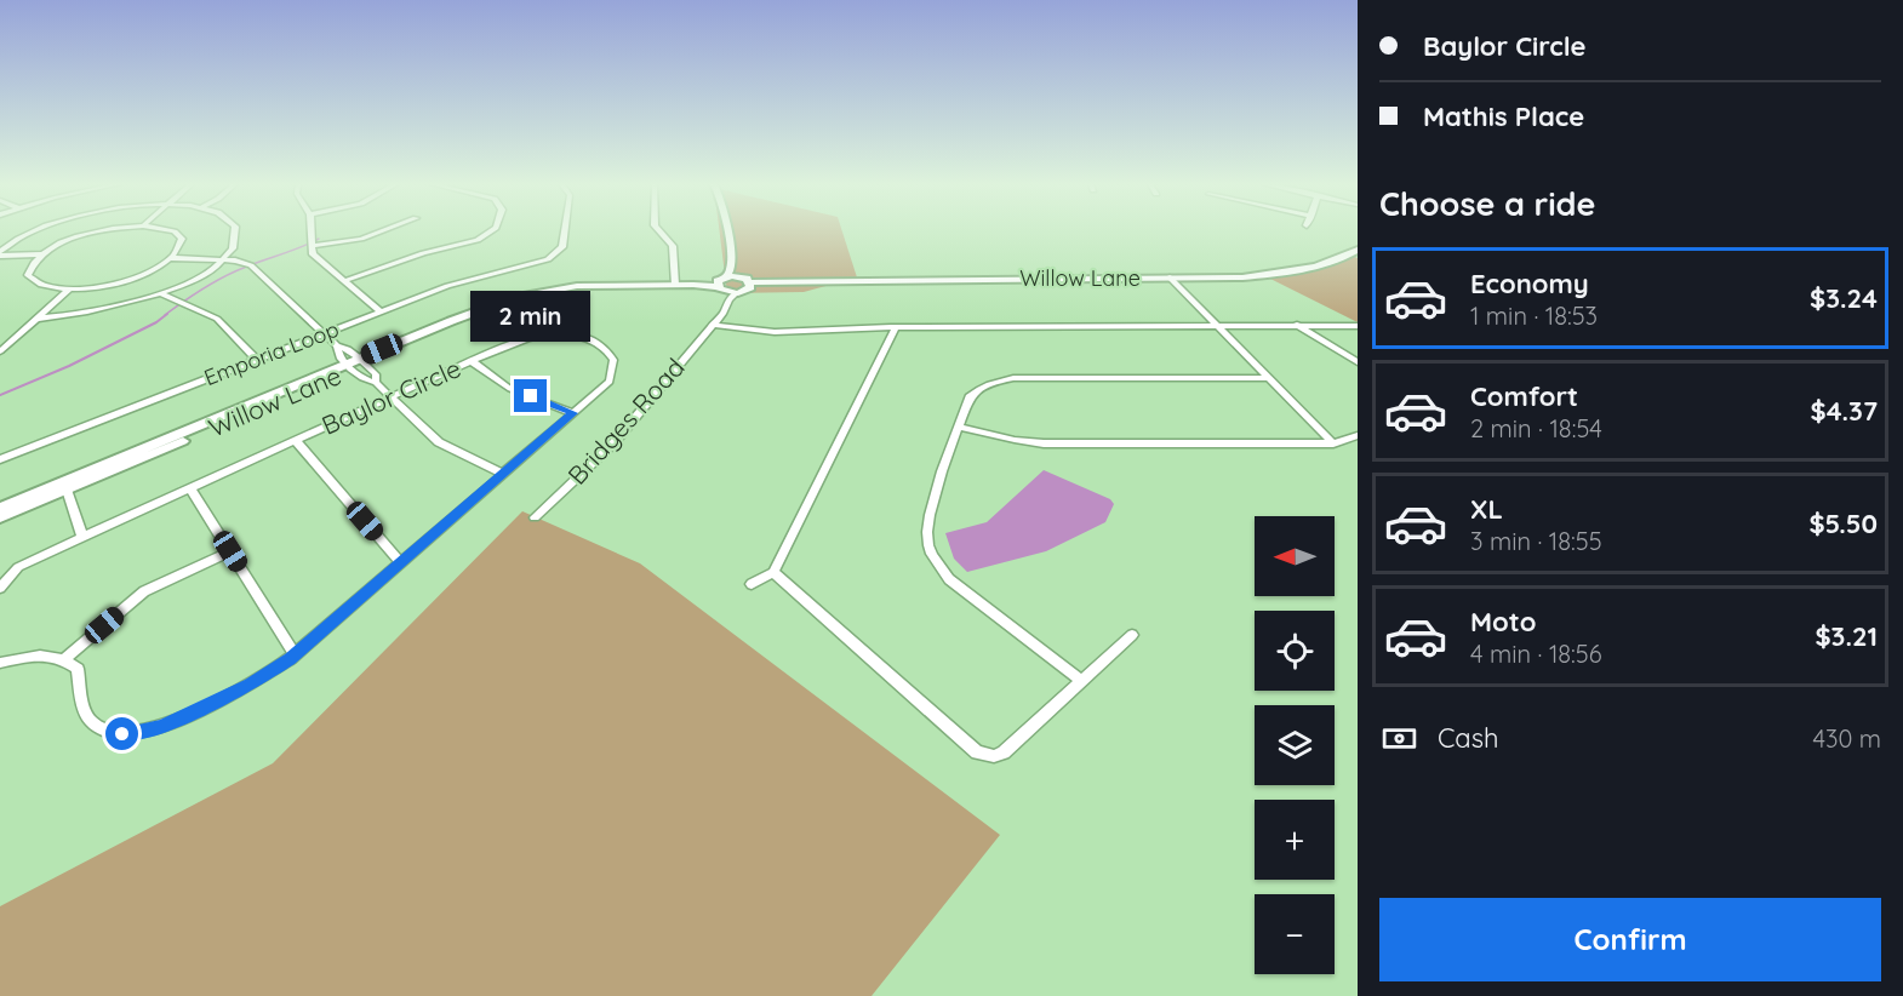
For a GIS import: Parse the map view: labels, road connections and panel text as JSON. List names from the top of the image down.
{
  "streets": {
    "street": [
      "Willow Lane",
      "Emporia Loop",
      "Baylor Circle",
      "Bridges Road"
    ]
  },
  "crossings": [
    ["Willow Lane", "Bridges Road"]
  ],
  "north": "left",
  "page": {
    "banner": ["Baylor Circle", "Mathis Place"],
    "heading": "Choose a ride",
    "list": [
      {
        "name": "Economy",
        "note": "1 min · 18:53",
        "value": "$3.24"
      },
      {
        "name": "Comfort",
        "note": "2 min · 18:54",
        "value": "$4.37"
      },
      {
        "name": "XL",
        "note": "3 min · 18:55",
        "value": "$5.50"
      },
      {
        "name": "Moto",
        "note": "4 min · 18:56",
        "value": "$3.21"
      }
    ],
    "bubble": "2 min",
    "map_buttons": ["+", "−"],
    "pay": ["Cash", "430 m"],
    "buttons": "Confirm"
  }
}
